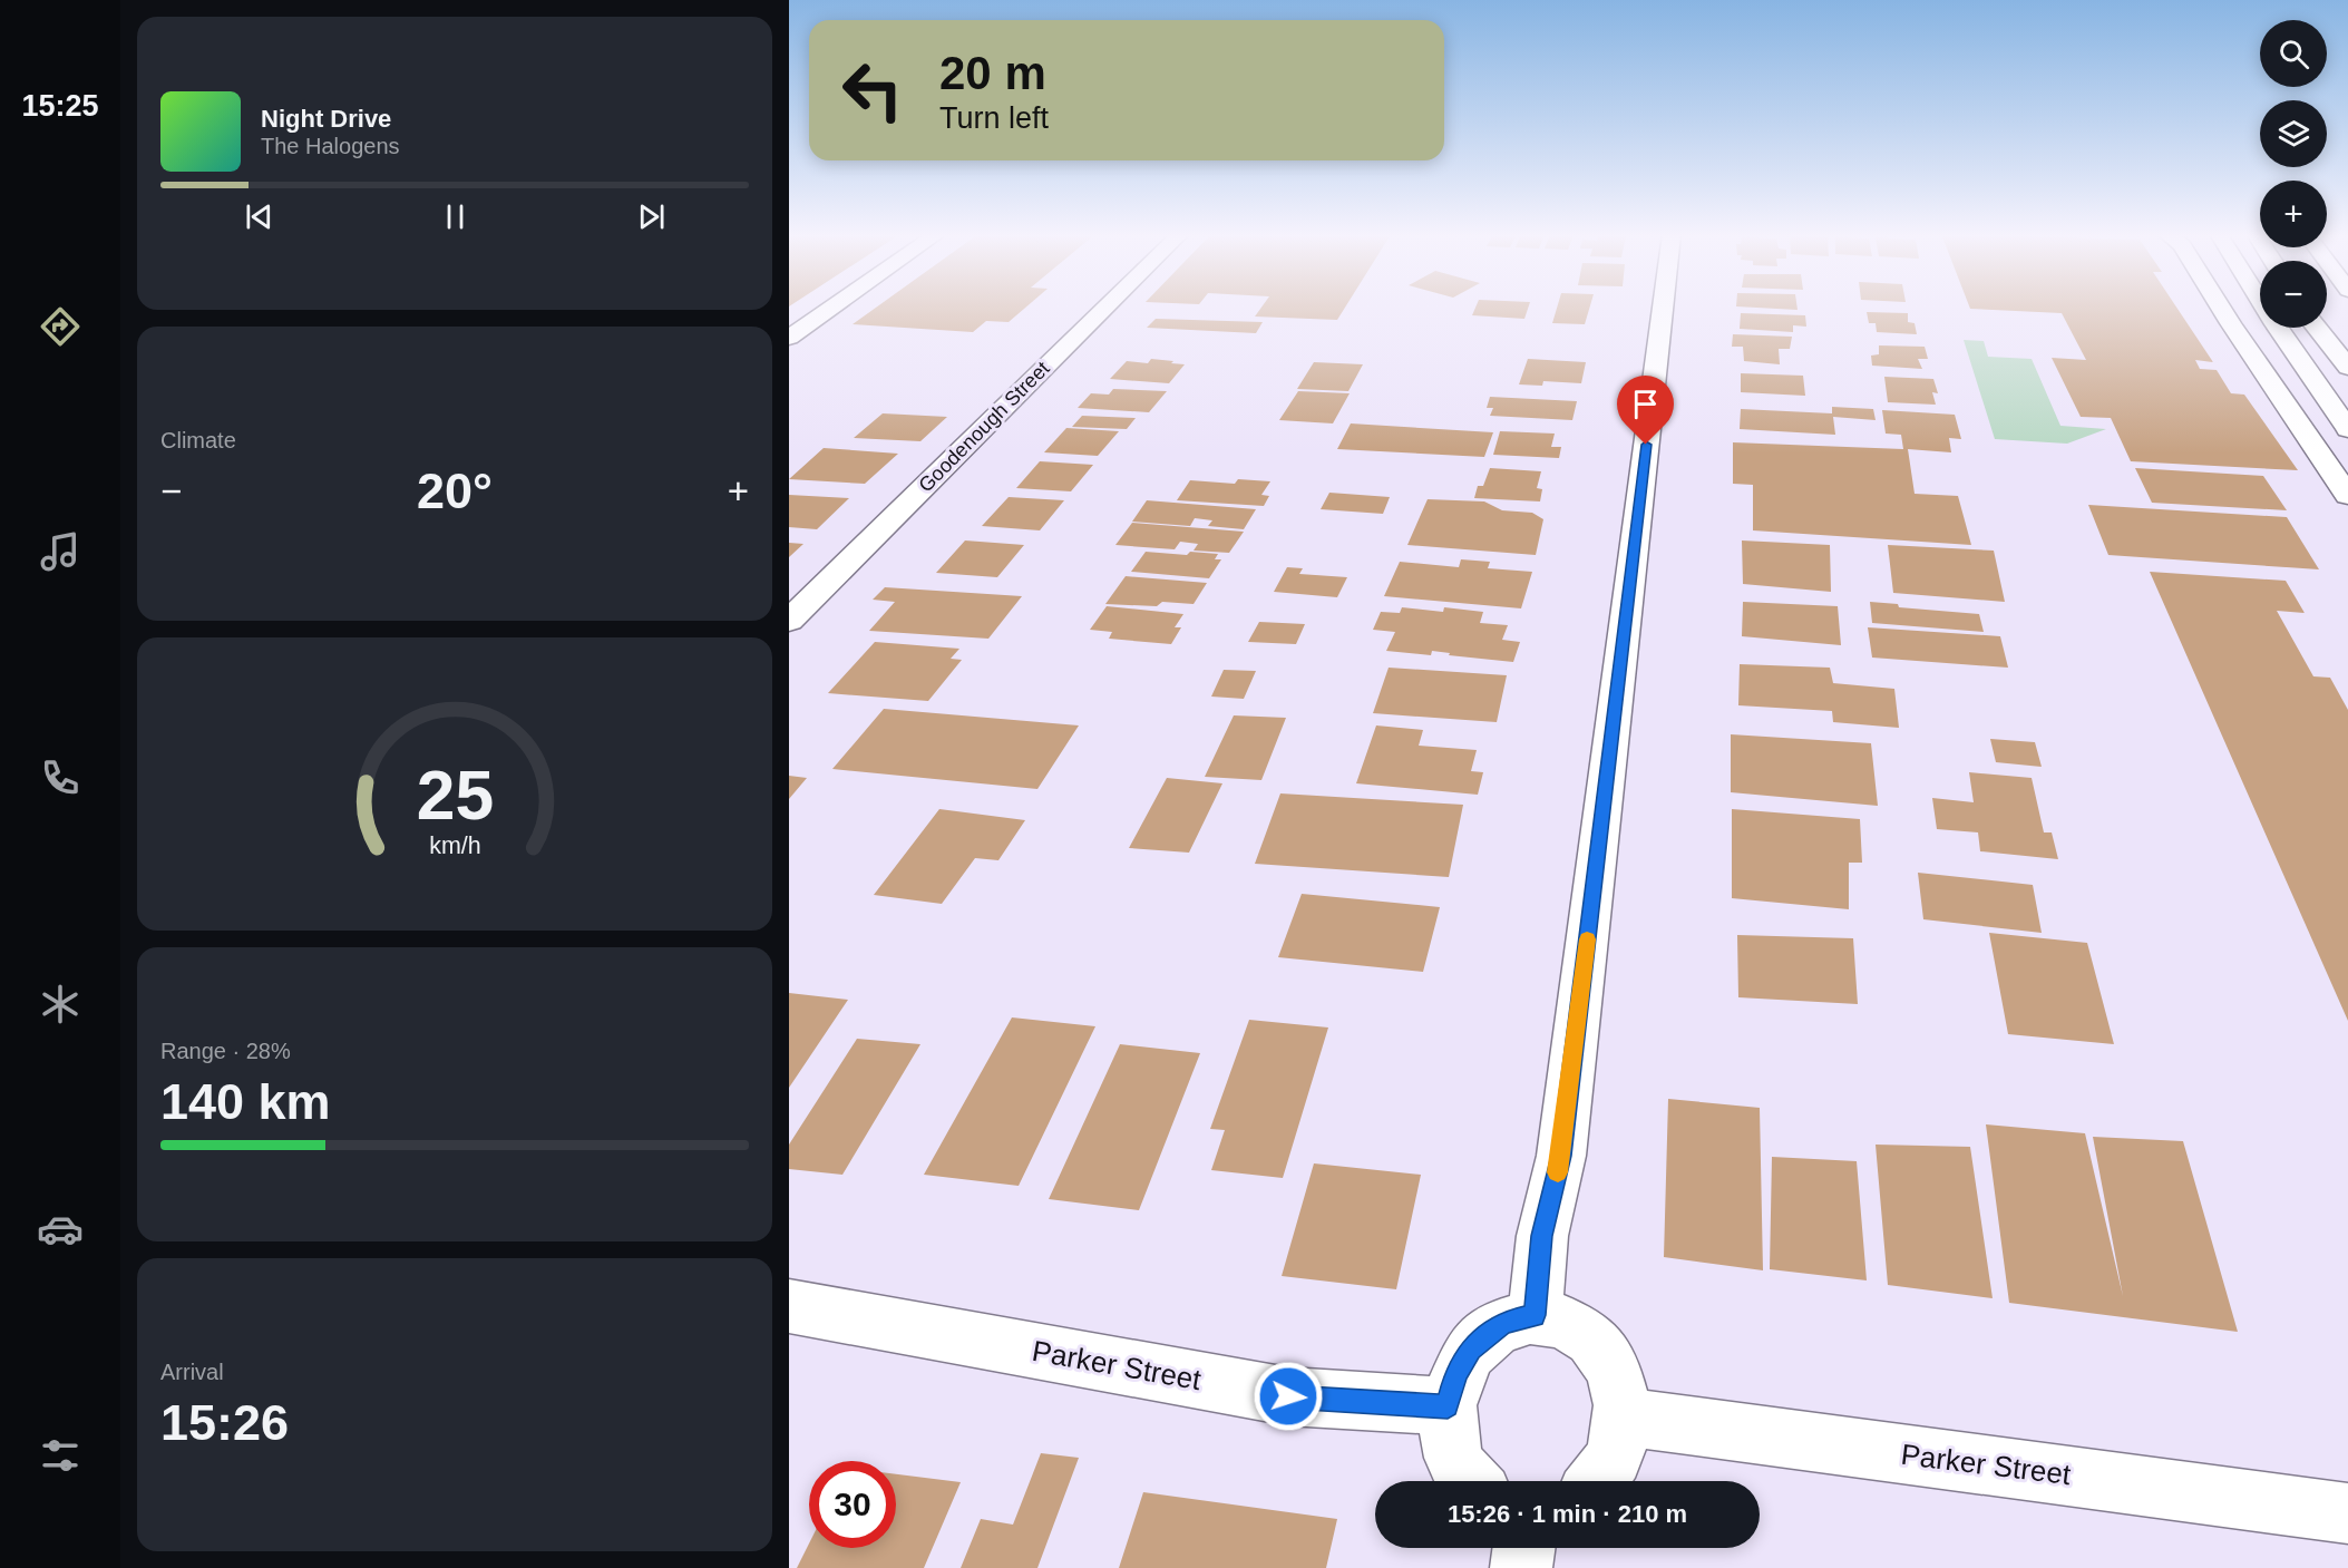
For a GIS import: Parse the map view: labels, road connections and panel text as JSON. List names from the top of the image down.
{
  "streets": {
    "main road": ["Goodenough Street", "Parker Street"]
  },
  "page": {
    "tabs": "15:25",
    "map_buttons": ["+", "−"],
    "turn": ["20 m", "Turn left"],
    "song": ["Night Drive", "The Halogens"],
    "tile": [
      "Climate",
      ["Range · 28%", "140 km"],
      ["Arrival", "15:26"]
    ],
    "heat": ["−", "20°", "+"],
    "limit": "30",
    "trip": "15:26 · 1 min · 210 m",
    "gauge": ["25", "km/h"]
  }
}
